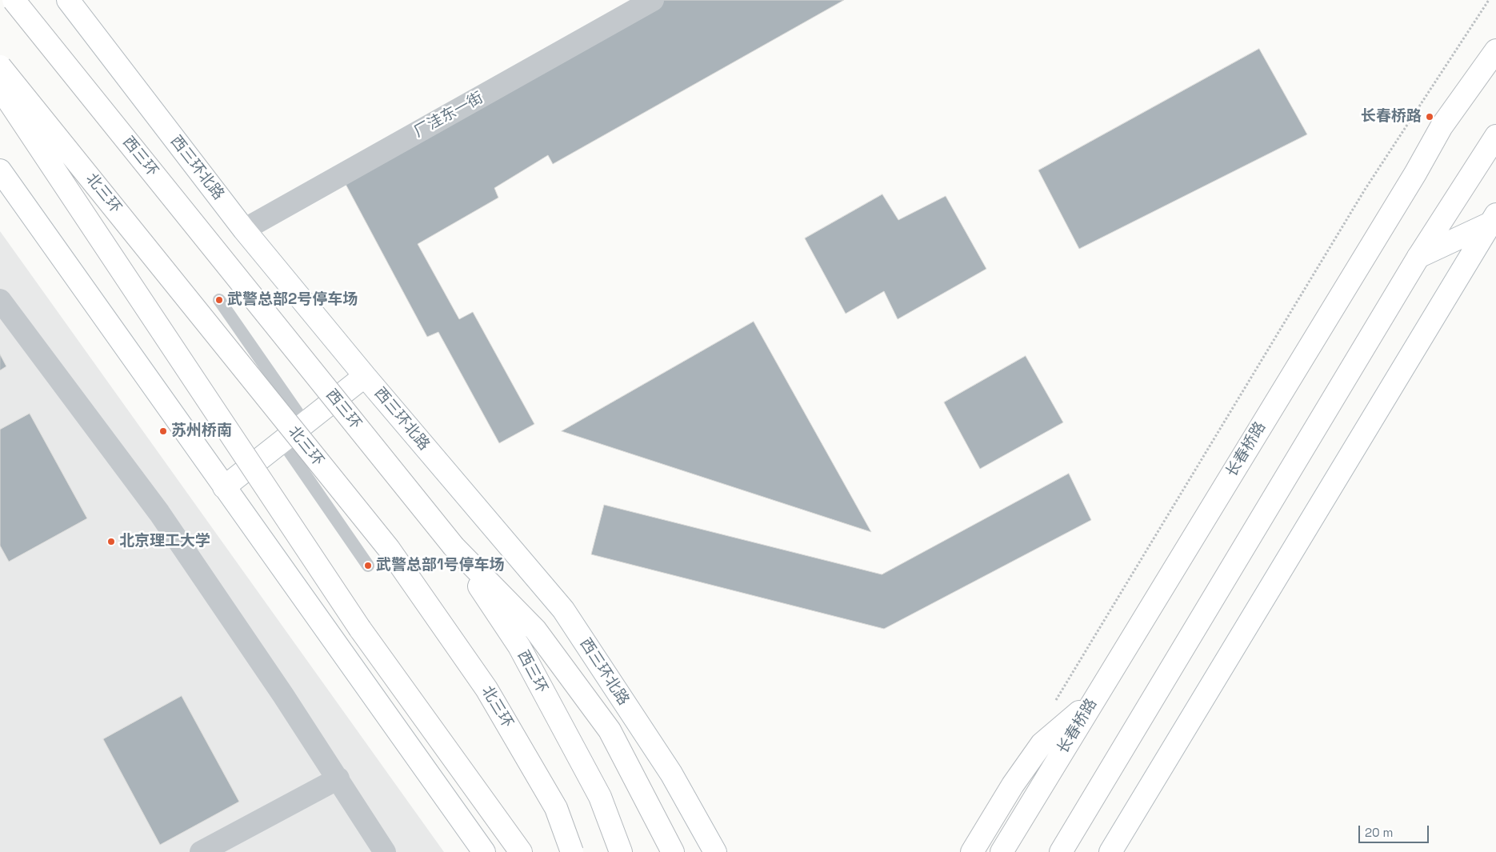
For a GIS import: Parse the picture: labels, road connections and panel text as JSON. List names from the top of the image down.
{
  "streets": {
    "main road": [
      "西三环",
      "西三环北路",
      "北三环",
      "长春桥路"
    ],
    "street": ["厂洼东一街"]
  },
  "crossings": [
    ["厂洼东一街", "西三环北路"]
  ],
  "places": [
    "长春桥路",
    "武警总部2号停车场",
    "苏州桥南",
    "北京理工大学",
    "武警总部1号停车场"
  ],
  "scale_bar": "20 m"
}
